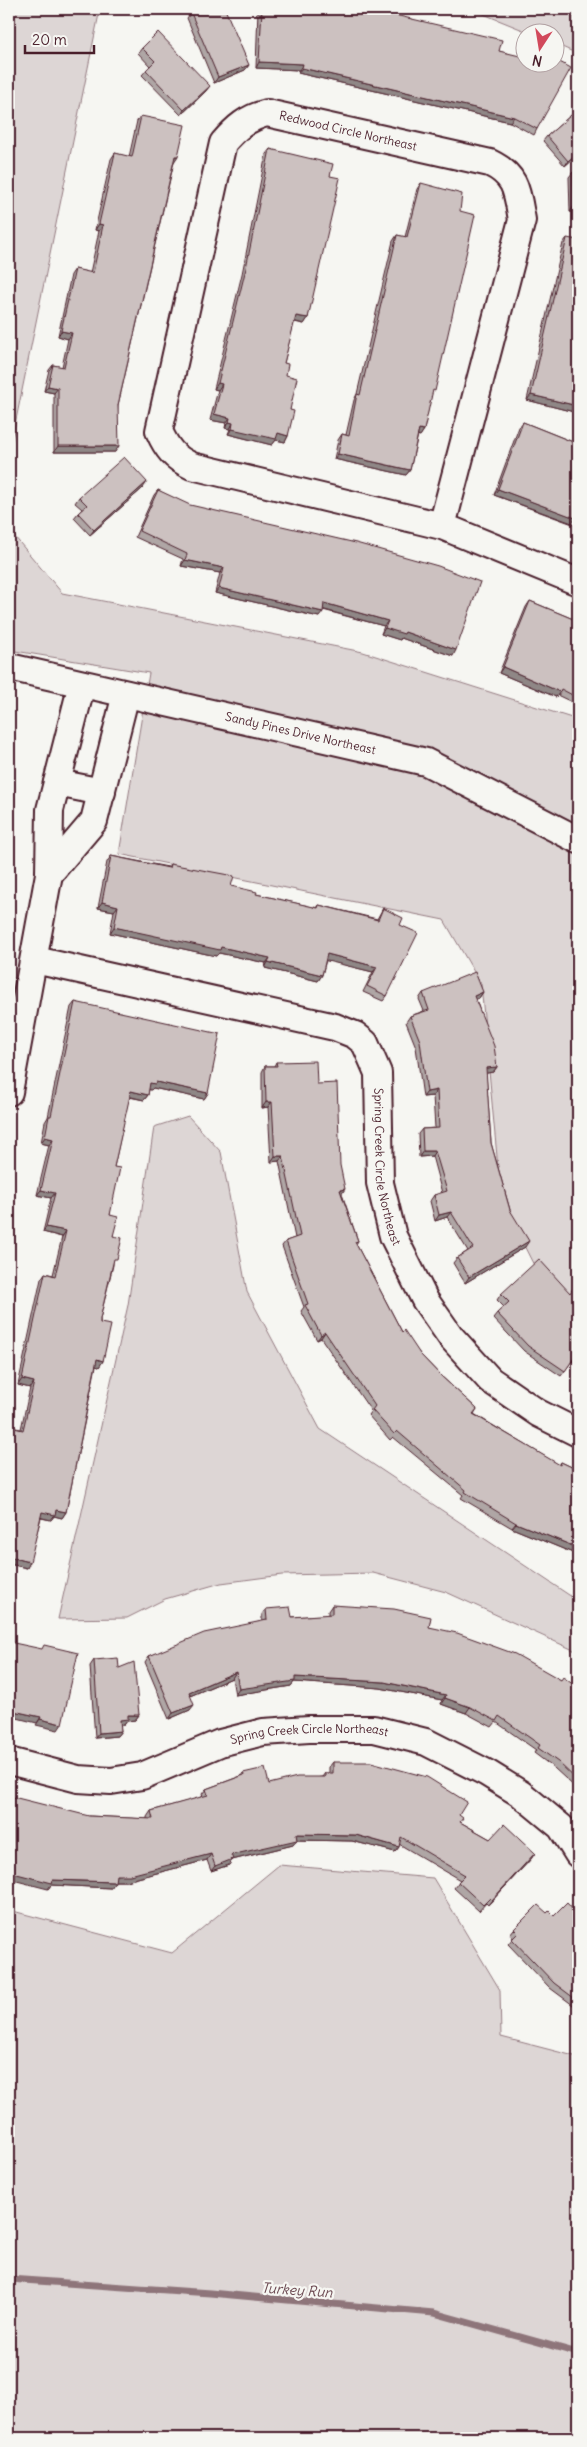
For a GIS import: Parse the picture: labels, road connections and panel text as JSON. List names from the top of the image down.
{
  "streets": {
    "street": ["Redwood Circle Northeast", "Sandy Pines Drive Northeast", "Spring Creek Circle Northeast"]
  },
  "water": ["Turkey Run"],
  "scale_bar": "20 m",
  "north": "bottom"
}
